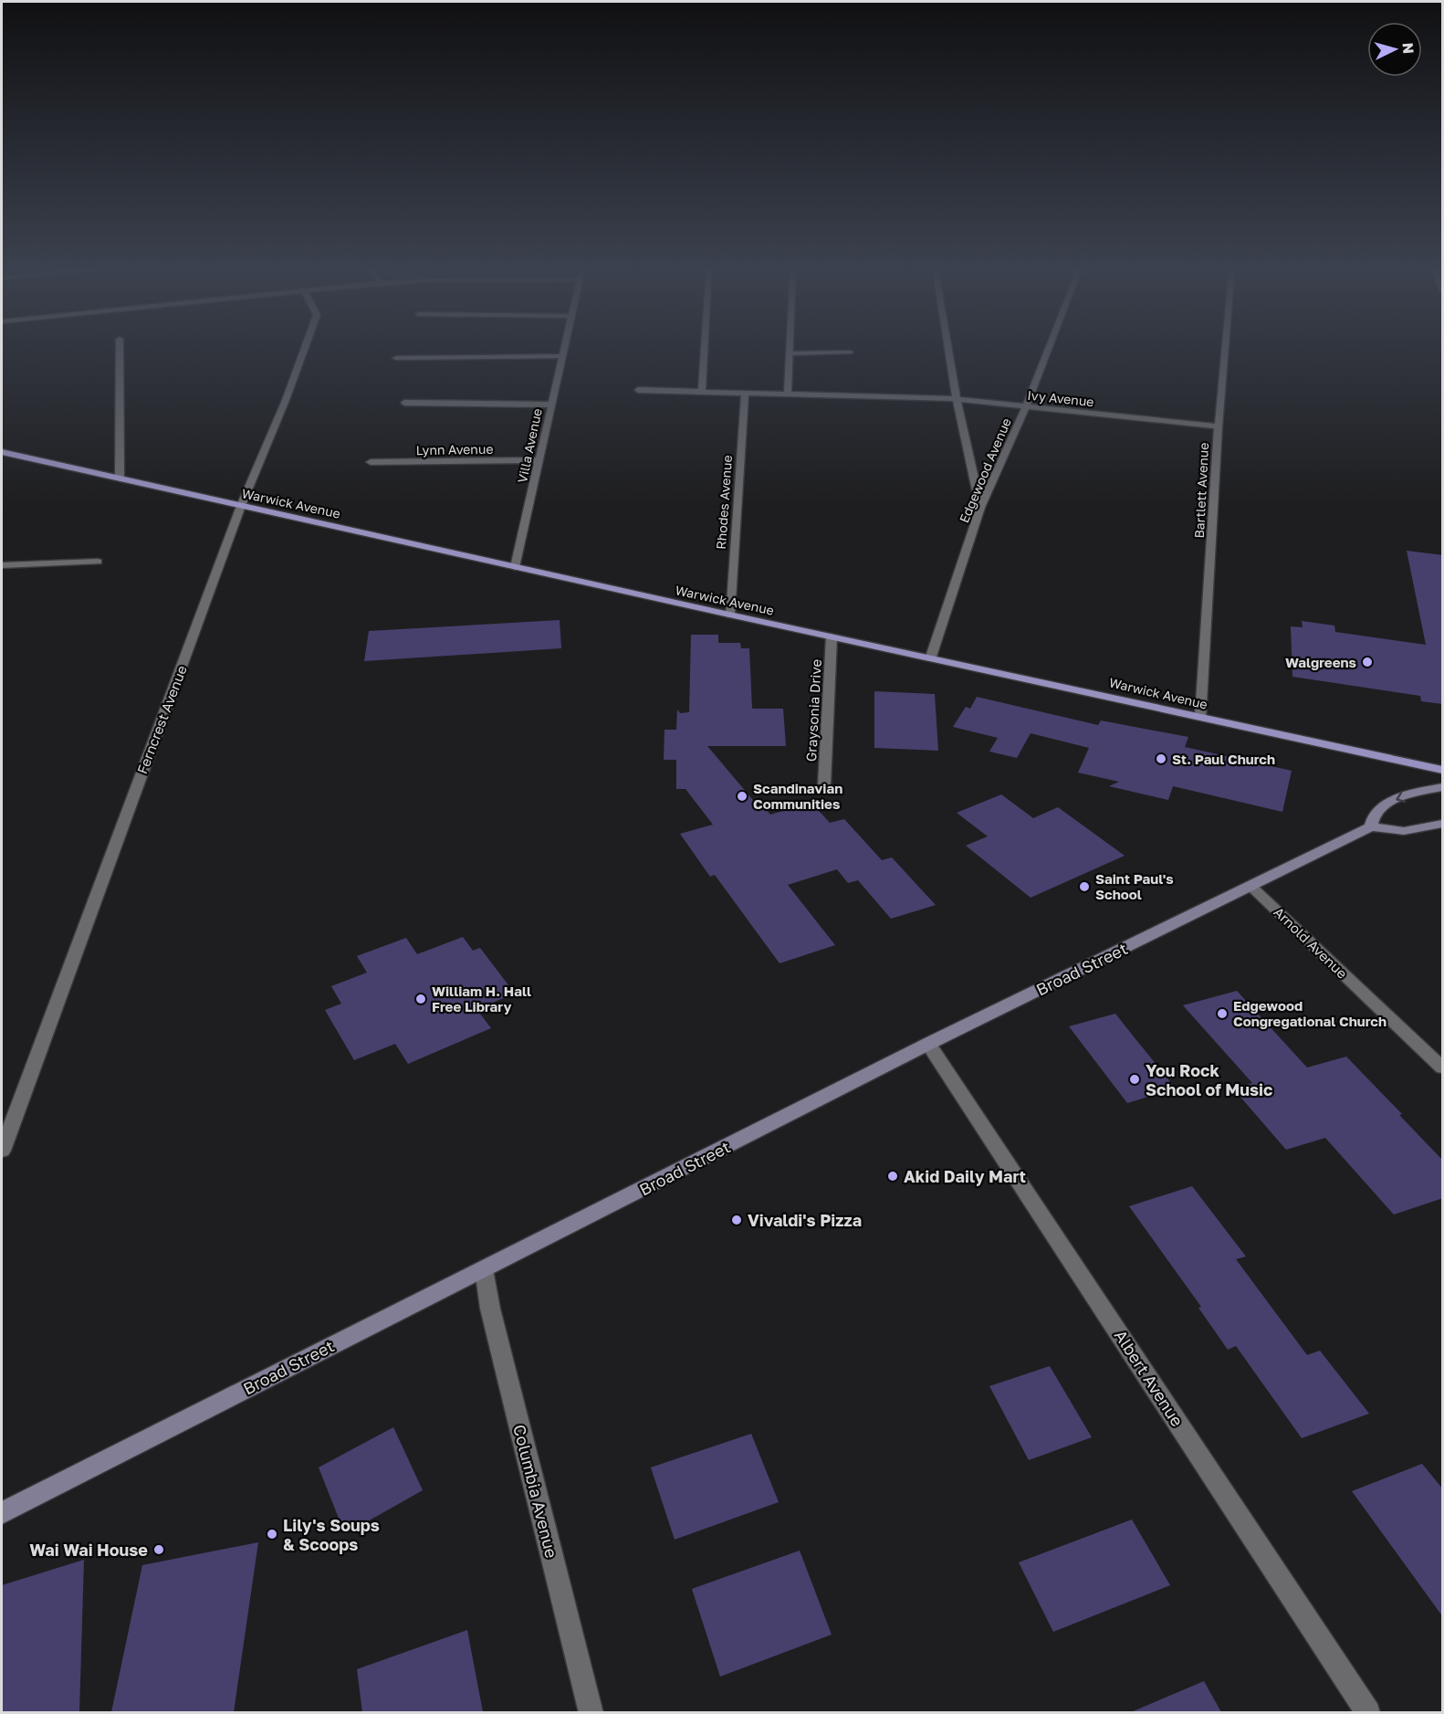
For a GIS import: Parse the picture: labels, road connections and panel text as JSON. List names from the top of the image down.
{
  "streets": {
    "main road": ["Warwick Avenue", "Broad Street"],
    "street": [
      "Ivy Avenue",
      "Villa Avenue",
      "Lynn Avenue",
      "Edgewood Avenue",
      "Bartlett Avenue",
      "Rhodes Avenue",
      "Graysonia Drive",
      "Ferncrest Avenue",
      "Arnold Avenue",
      "Albert Avenue",
      "Columbia Avenue"
    ]
  },
  "crossings": [
    ["Ivy Avenue", "Edgewood Avenue"],
    ["Ivy Avenue", "Bartlett Avenue"],
    ["Ivy Avenue", "Rhodes Avenue"],
    ["Villa Avenue", "Lynn Avenue"],
    ["Villa Avenue", "Warwick Avenue"],
    ["Edgewood Avenue", "Warwick Avenue"],
    ["Bartlett Avenue", "Warwick Avenue"],
    ["Rhodes Avenue", "Warwick Avenue"],
    ["Warwick Avenue", "Graysonia Drive"],
    ["Warwick Avenue", "Ferncrest Avenue"],
    ["Arnold Avenue", "Broad Street"],
    ["Broad Street", "Albert Avenue"],
    ["Broad Street", "Columbia Avenue"]
  ],
  "places": [
    "Walgreens",
    "St. Paul Church",
    "Scandinavian Communities",
    "Saint Paul's School",
    "William H. Hall Free Library",
    "Edgewood Congregational Church",
    "You Rock School of Music",
    "Akid Daily Mart",
    "Vivaldi's Pizza",
    "Lily's Soups & Scoops",
    "Wai Wai House"
  ],
  "north": "right"
}
